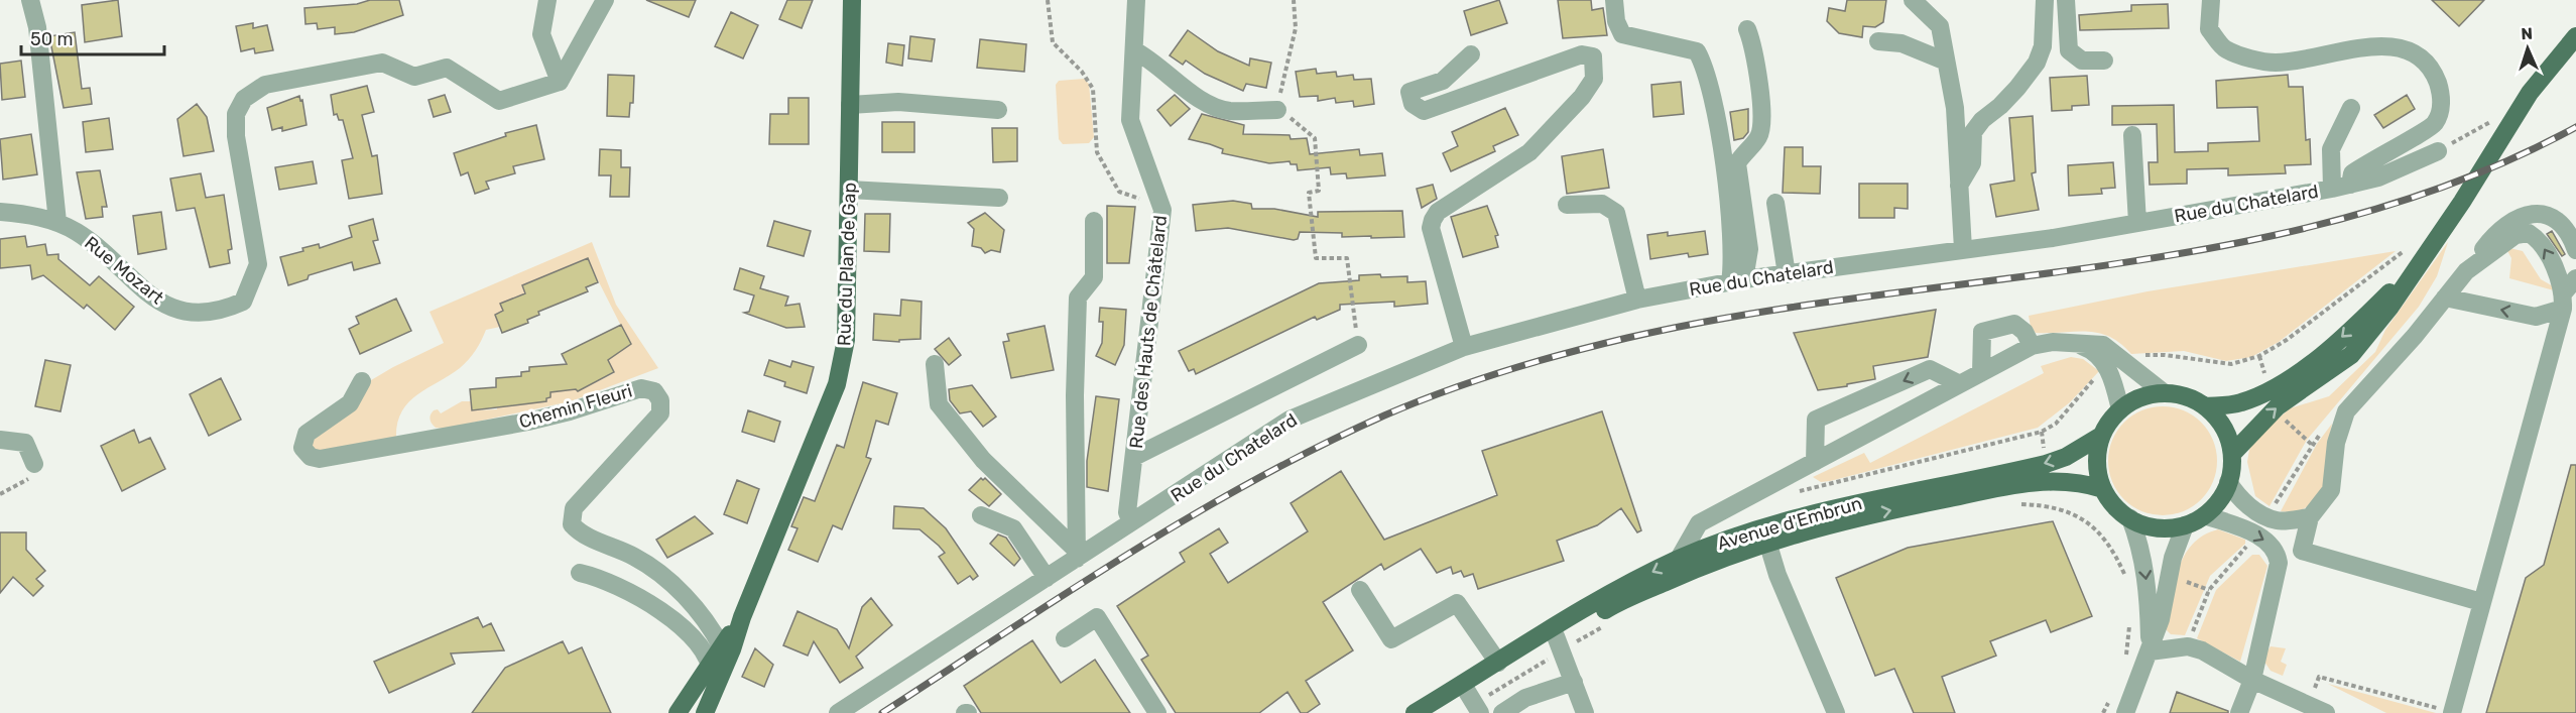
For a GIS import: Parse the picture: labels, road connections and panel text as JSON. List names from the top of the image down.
{
  "streets": {
    "main road": ["Rue du Plan de Gap", "Avenue d'Embrun"],
    "street": [
      "Rue du Chatelard",
      "Rue Mozart",
      "Rue des Hauts de Châtelard",
      "Chemin Fleuri"
    ]
  },
  "crossings": [
    ["Rue du Chatelard", "Rue des Hauts de Châtelard"]
  ],
  "scale_bar": "50 m",
  "north": "top"
}
